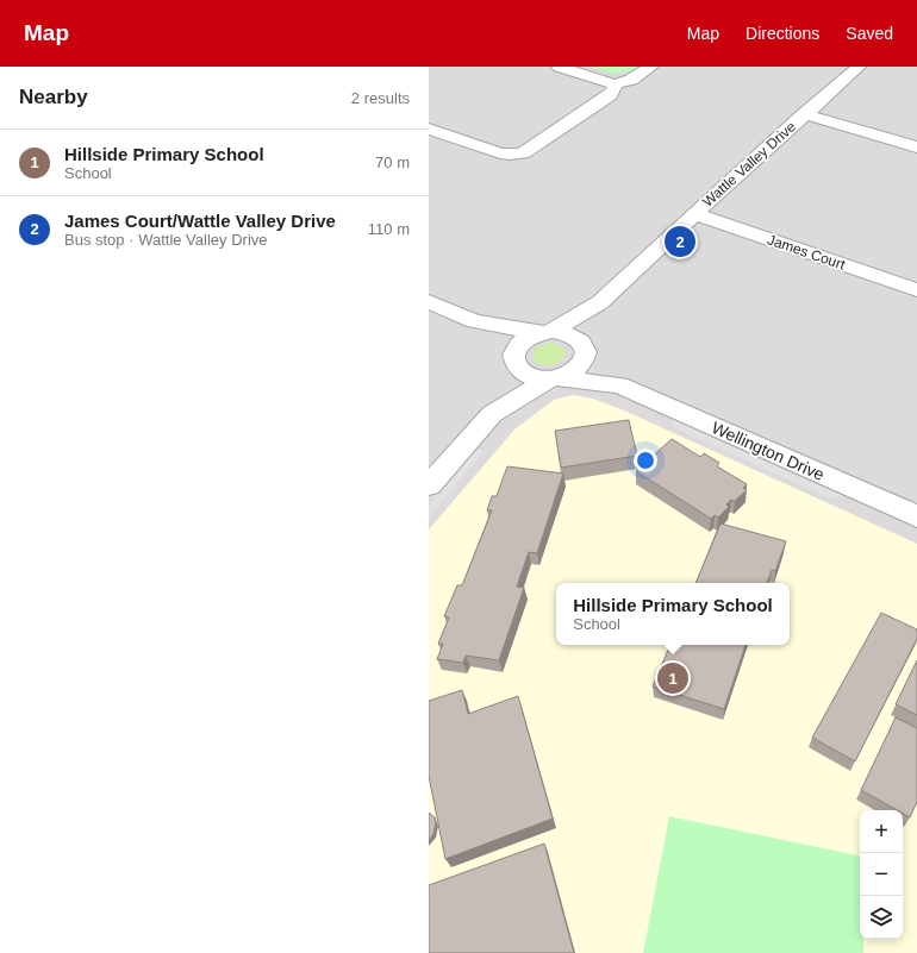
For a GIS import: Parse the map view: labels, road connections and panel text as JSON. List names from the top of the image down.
{
  "streets": {
    "street": ["Wattle Valley Drive", "James Court", "Wellington Drive"]
  },
  "crossings": [
    ["Wattle Valley Drive", "James Court"],
    ["Wattle Valley Drive", "Wellington Drive"]
  ],
  "page": {
    "header": "Map",
    "nav": ["Map", "Directions", "Saved"],
    "heading": ["Nearby", "2 results"],
    "list": [
      {
        "mark": "1",
        "name": "Hillside Primary School",
        "note": "School",
        "value": "70 m"
      },
      {
        "mark": "2",
        "name": "James Court/Wattle Valley Drive",
        "note": "Bus stop · Wattle Valley Drive",
        "value": "110 m"
      }
    ],
    "pins": ["2", "1"],
    "popup": ["Hillside Primary School", "School"],
    "map_buttons": ["+", "−"]
  }
}
